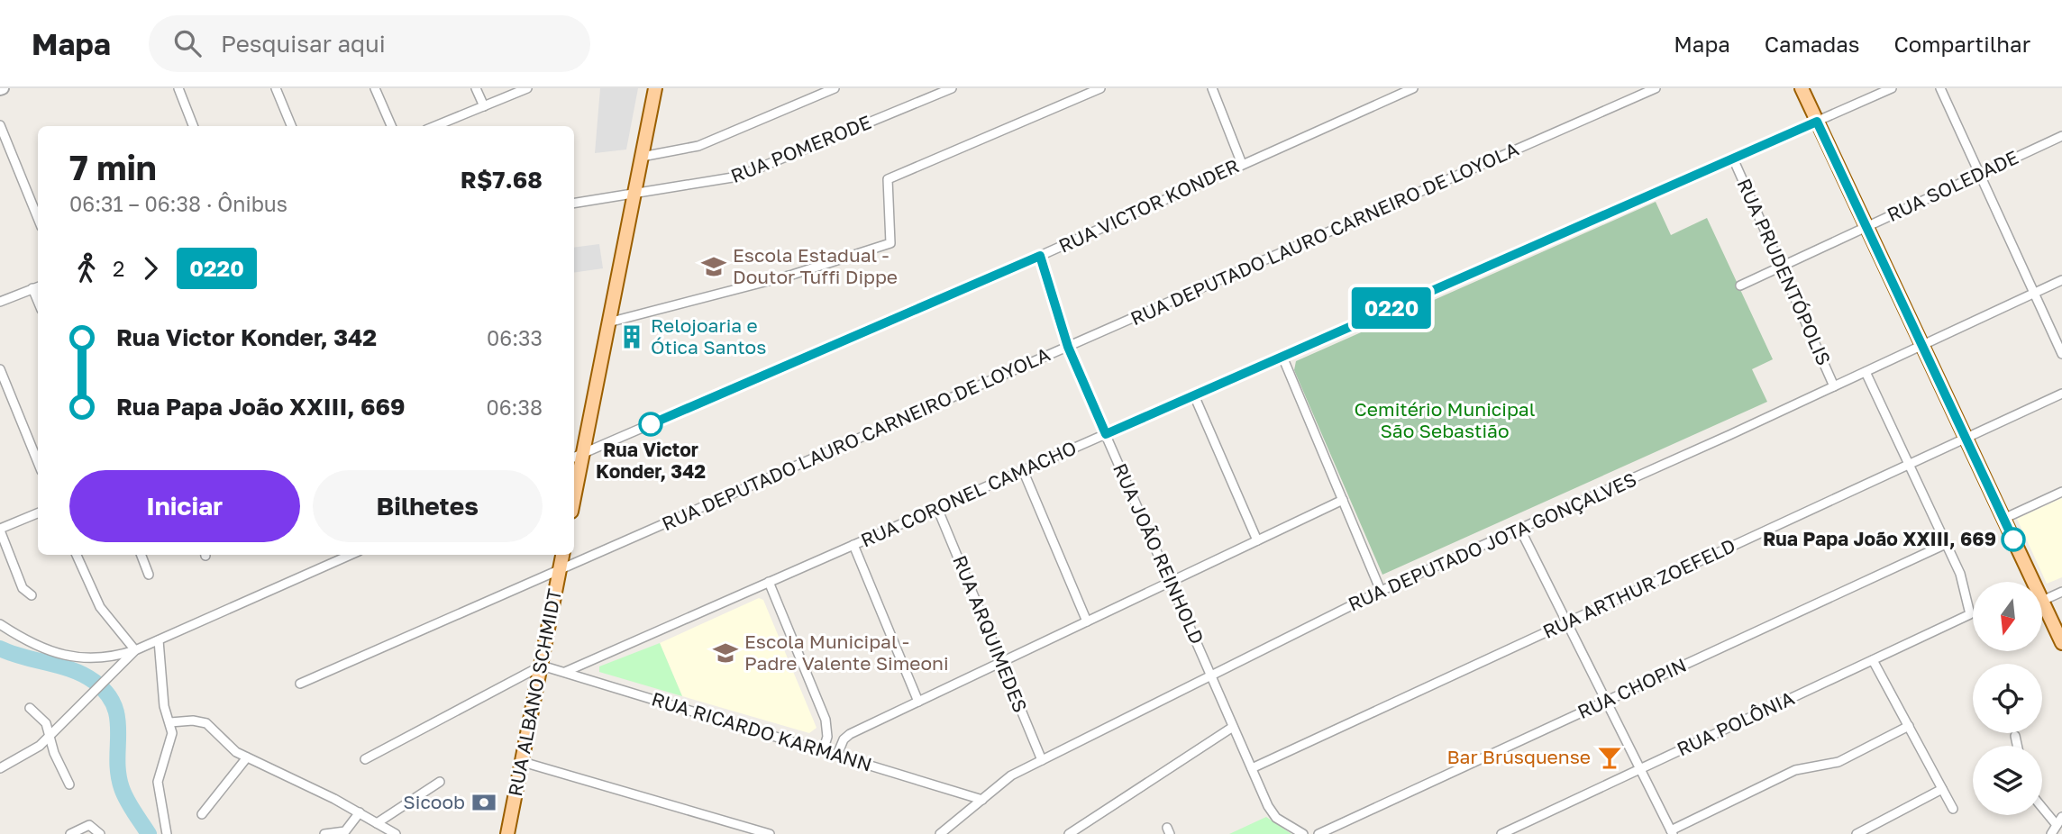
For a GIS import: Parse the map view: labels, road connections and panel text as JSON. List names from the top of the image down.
{
  "streets": {
    "main road": ["RUA ALBANO SCHMIDT"],
    "street": [
      "RUA POMERODE",
      "RUA SOLEDADE",
      "RUA VICTOR KONDER",
      "RUA DEPUTADO LAURO CARNEIRO DE LOYOLA",
      "RUA PRUDENTÓPOLIS",
      "RUA CORONEL CAMACHO",
      "RUA DEPUTADO JOTA GONÇALVES",
      "RUA JOÃO REINHOLD",
      "RUA ARTHUR ZOEFELD",
      "RUA ARQUIMEDES",
      "RUA CHOPIN",
      "RUA POLÔNIA",
      "RUA RICARDO KARMANN"
    ]
  },
  "crossings": [
    ["RUA SOLEDADE", "RUA PRUDENTÓPOLIS"],
    ["RUA VICTOR KONDER", "RUA JOÃO REINHOLD"],
    ["RUA DEPUTADO LAURO CARNEIRO DE LOYOLA", "RUA JOÃO REINHOLD"],
    ["RUA DEPUTADO LAURO CARNEIRO DE LOYOLA", "RUA ALBANO SCHMIDT"],
    ["RUA PRUDENTÓPOLIS", "RUA CORONEL CAMACHO"],
    ["RUA PRUDENTÓPOLIS", "RUA DEPUTADO JOTA GONÇALVES"],
    ["RUA CORONEL CAMACHO", "RUA JOÃO REINHOLD"],
    ["RUA CORONEL CAMACHO", "RUA ARQUIMEDES"],
    ["RUA CORONEL CAMACHO", "RUA RICARDO KARMANN"],
    ["RUA DEPUTADO JOTA GONÇALVES", "RUA JOÃO REINHOLD"],
    ["RUA DEPUTADO JOTA GONÇALVES", "RUA ARQUIMEDES"],
    ["RUA DEPUTADO JOTA GONÇALVES", "RUA RICARDO KARMANN"],
    ["RUA JOÃO REINHOLD", "RUA ARTHUR ZOEFELD"],
    ["RUA CHOPIN", "RUA POLÔNIA"],
    ["RUA ALBANO SCHMIDT", "RUA RICARDO KARMANN"]
  ],
  "parks": ["Cemitério Municipal São Sebastião"],
  "places": {
    "school or university": ["Escola Estadual - Doutor Tuffi Dippe", "Escola Municipal - Padre Valente Simeoni"],
    "building": ["Relojoaria e Ótica Santos"],
    "other": ["Rua Victor Konder, 342", "Rua Papa João XXIII, 669"],
    "bar": ["Bar Brusquense"],
    "bank": ["Sicoob"]
  },
  "lines": ["bus line 0220"],
  "north": "bottom",
  "page": {
    "header": "Mapa",
    "search": "Pesquisar aqui",
    "nav": ["Mapa", "Camadas", "Compartilhar"],
    "on_map": "0220",
    "heading": ["7 min", "06:31 – 06:38 · Ônibus", "R$7.68"],
    "legs": ["2", "0220"],
    "list": [
      {
        "name": "Rua Victor Konder, 342",
        "value": "06:33"
      },
      {
        "name": "Rua Papa João XXIII, 669",
        "value": "06:38"
      }
    ],
    "buttons": ["Iniciar", "Bilhetes"]
  }
}
